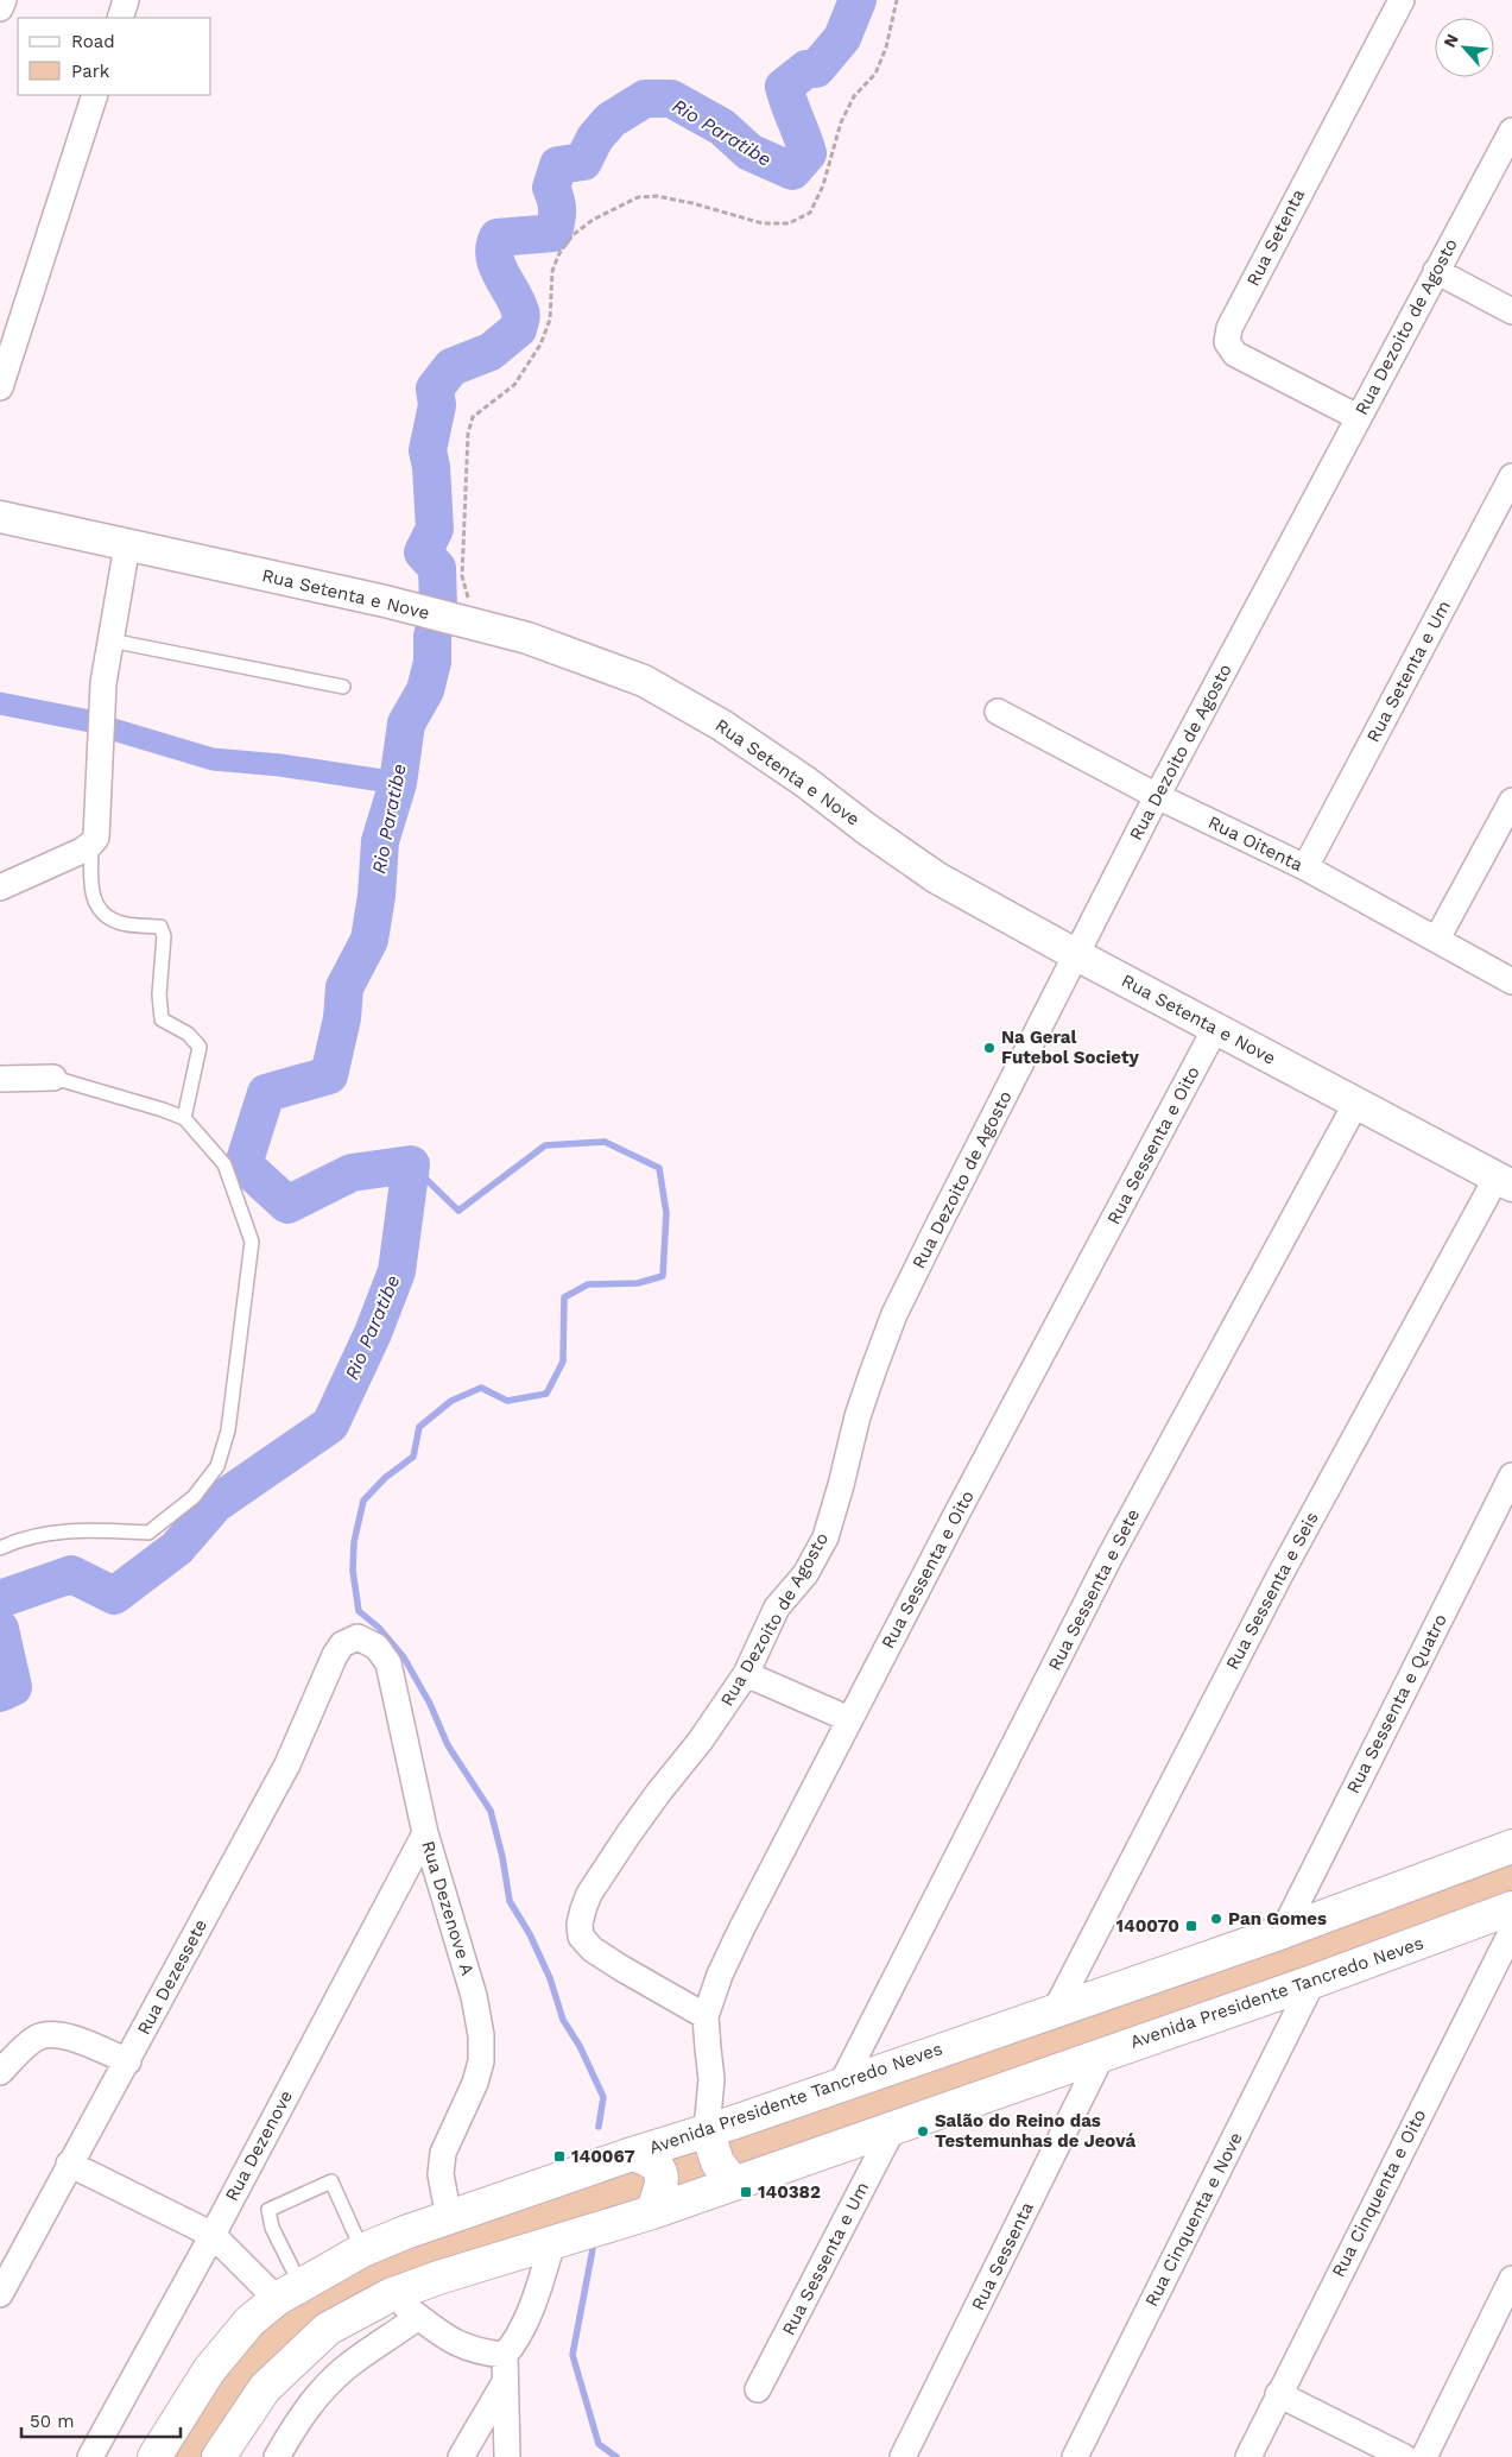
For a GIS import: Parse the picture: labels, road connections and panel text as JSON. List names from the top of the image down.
{
  "streets": {
    "main road": ["Avenida Presidente Tancredo Neves"],
    "street": [
      "Rua Setenta",
      "Rua Dezoito de Agosto",
      "Rua Setenta e Nove",
      "Rua Setenta e Um",
      "Rua Oitenta",
      "Rua Sessenta e Oito",
      "Rua Sessenta e Sete",
      "Rua Sessenta e Seis",
      "Rua Sessenta e Quatro",
      "Rua Dezenove A",
      "Rua Dezessete",
      "Rua Dezenove",
      "Rua Cinquenta e Oito",
      "Rua Cinquenta e Nove",
      "Rua Sessenta",
      "Rua Sessenta e Um"
    ]
  },
  "crossings": [
    ["Rua Setenta", "Rua Dezoito de Agosto"],
    ["Rua Dezoito de Agosto", "Rua Setenta e Nove"],
    ["Rua Dezoito de Agosto", "Rua Oitenta"],
    ["Rua Dezoito de Agosto", "Rua Sessenta e Oito"],
    ["Rua Setenta e Nove", "Rua Sessenta e Oito"],
    ["Rua Setenta e Nove", "Rua Sessenta e Sete"],
    ["Rua Setenta e Nove", "Rua Sessenta e Seis"],
    ["Rua Setenta e Um", "Rua Oitenta"],
    ["Rua Sessenta e Oito", "Avenida Presidente Tancredo Neves"],
    ["Rua Sessenta e Sete", "Avenida Presidente Tancredo Neves"],
    ["Rua Sessenta e Seis", "Avenida Presidente Tancredo Neves"],
    ["Rua Sessenta e Quatro", "Avenida Presidente Tancredo Neves"],
    ["Rua Dezenove A", "Rua Dezessete"],
    ["Rua Dezenove A", "Avenida Presidente Tancredo Neves"],
    ["Rua Dezenove A", "Rua Dezenove"],
    ["Avenida Presidente Tancredo Neves", "Rua Cinquenta e Nove"],
    ["Avenida Presidente Tancredo Neves", "Rua Sessenta"],
    ["Avenida Presidente Tancredo Neves", "Rua Sessenta e Um"]
  ],
  "water": ["Rio Paratibe"],
  "places": {
    "other": ["Na Geral Futebol Society", "Pan Gomes", "Salão do Reino das Testemunhas de Jeová"],
    "transit": ["140070", "140067", "140382"]
  },
  "legend": ["Road", "Park"],
  "scale_bar": "50 m",
  "north": "top left"
}
